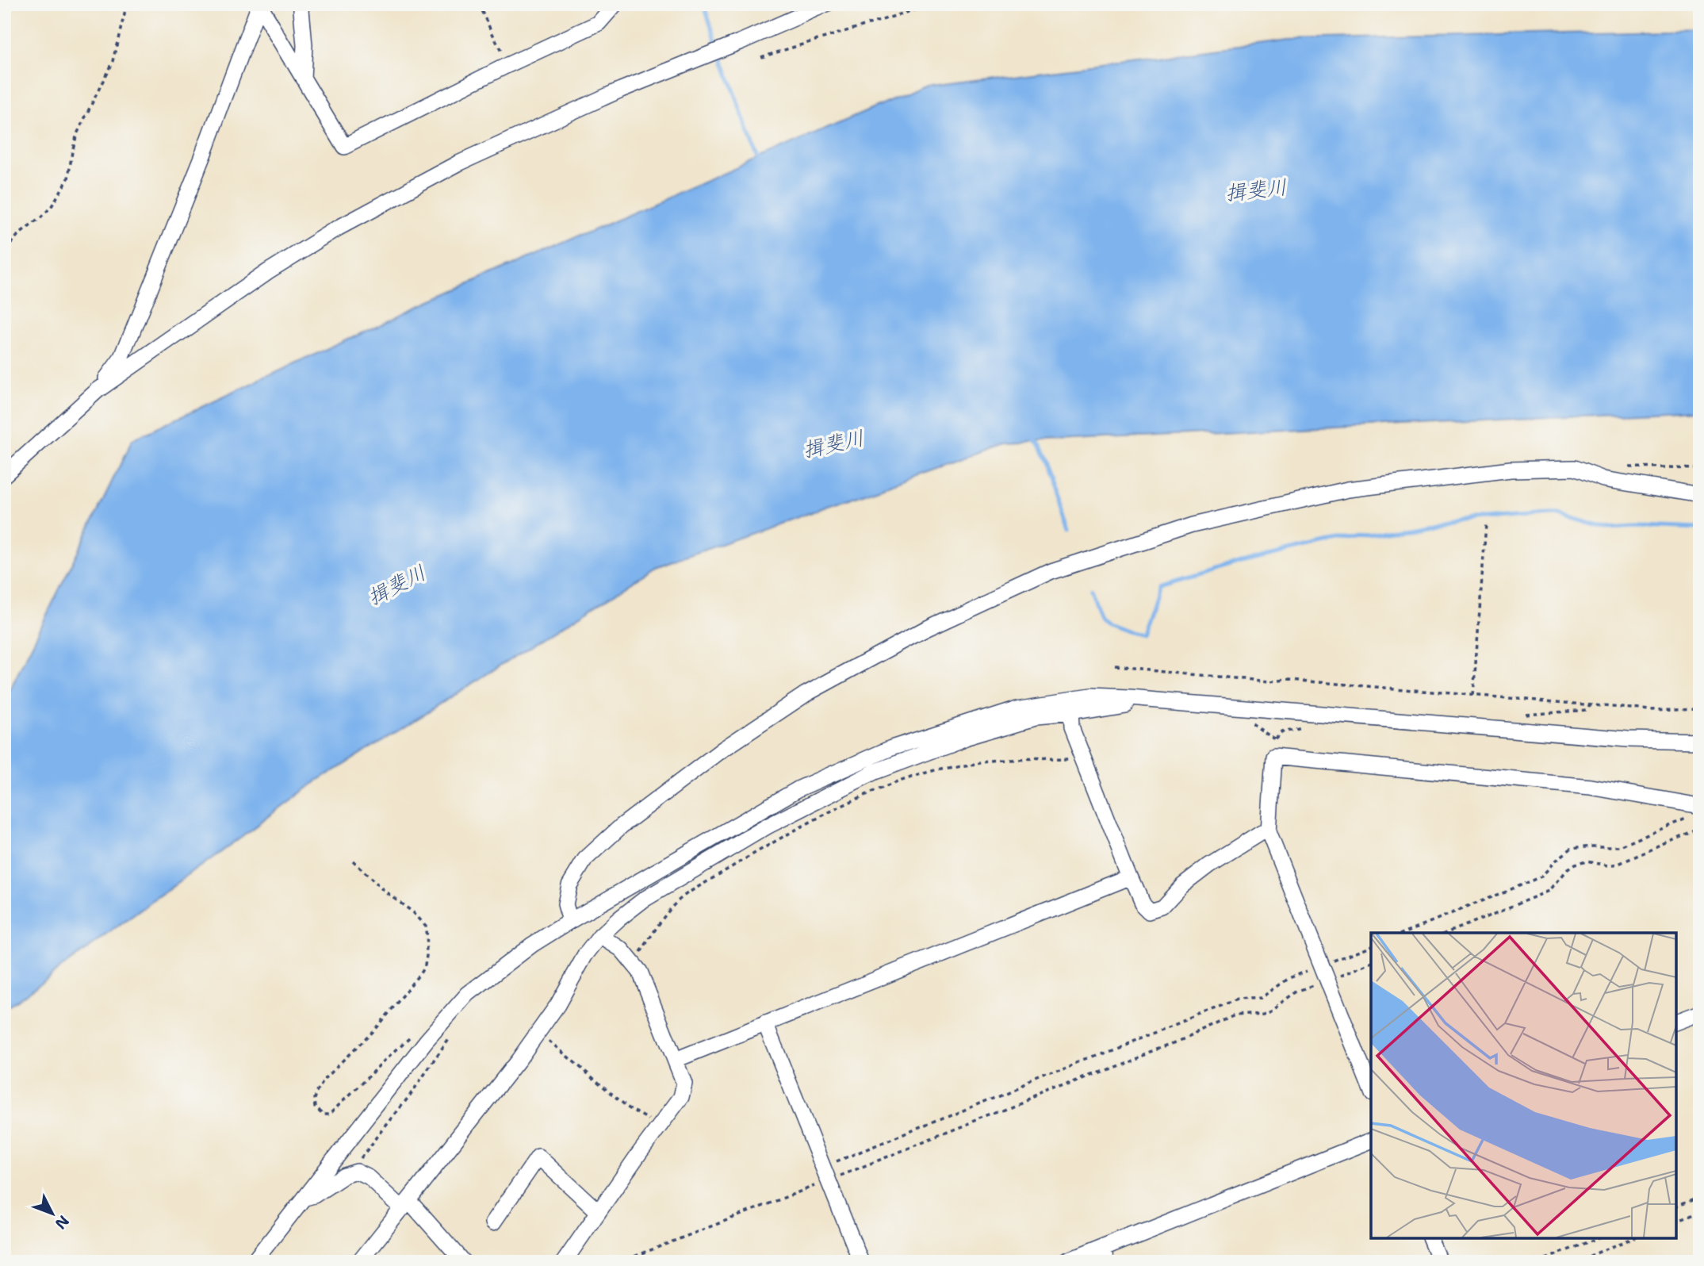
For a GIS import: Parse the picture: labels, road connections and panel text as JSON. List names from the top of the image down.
{
  "water": ["揖斐川"],
  "north": "bottom right"
}
